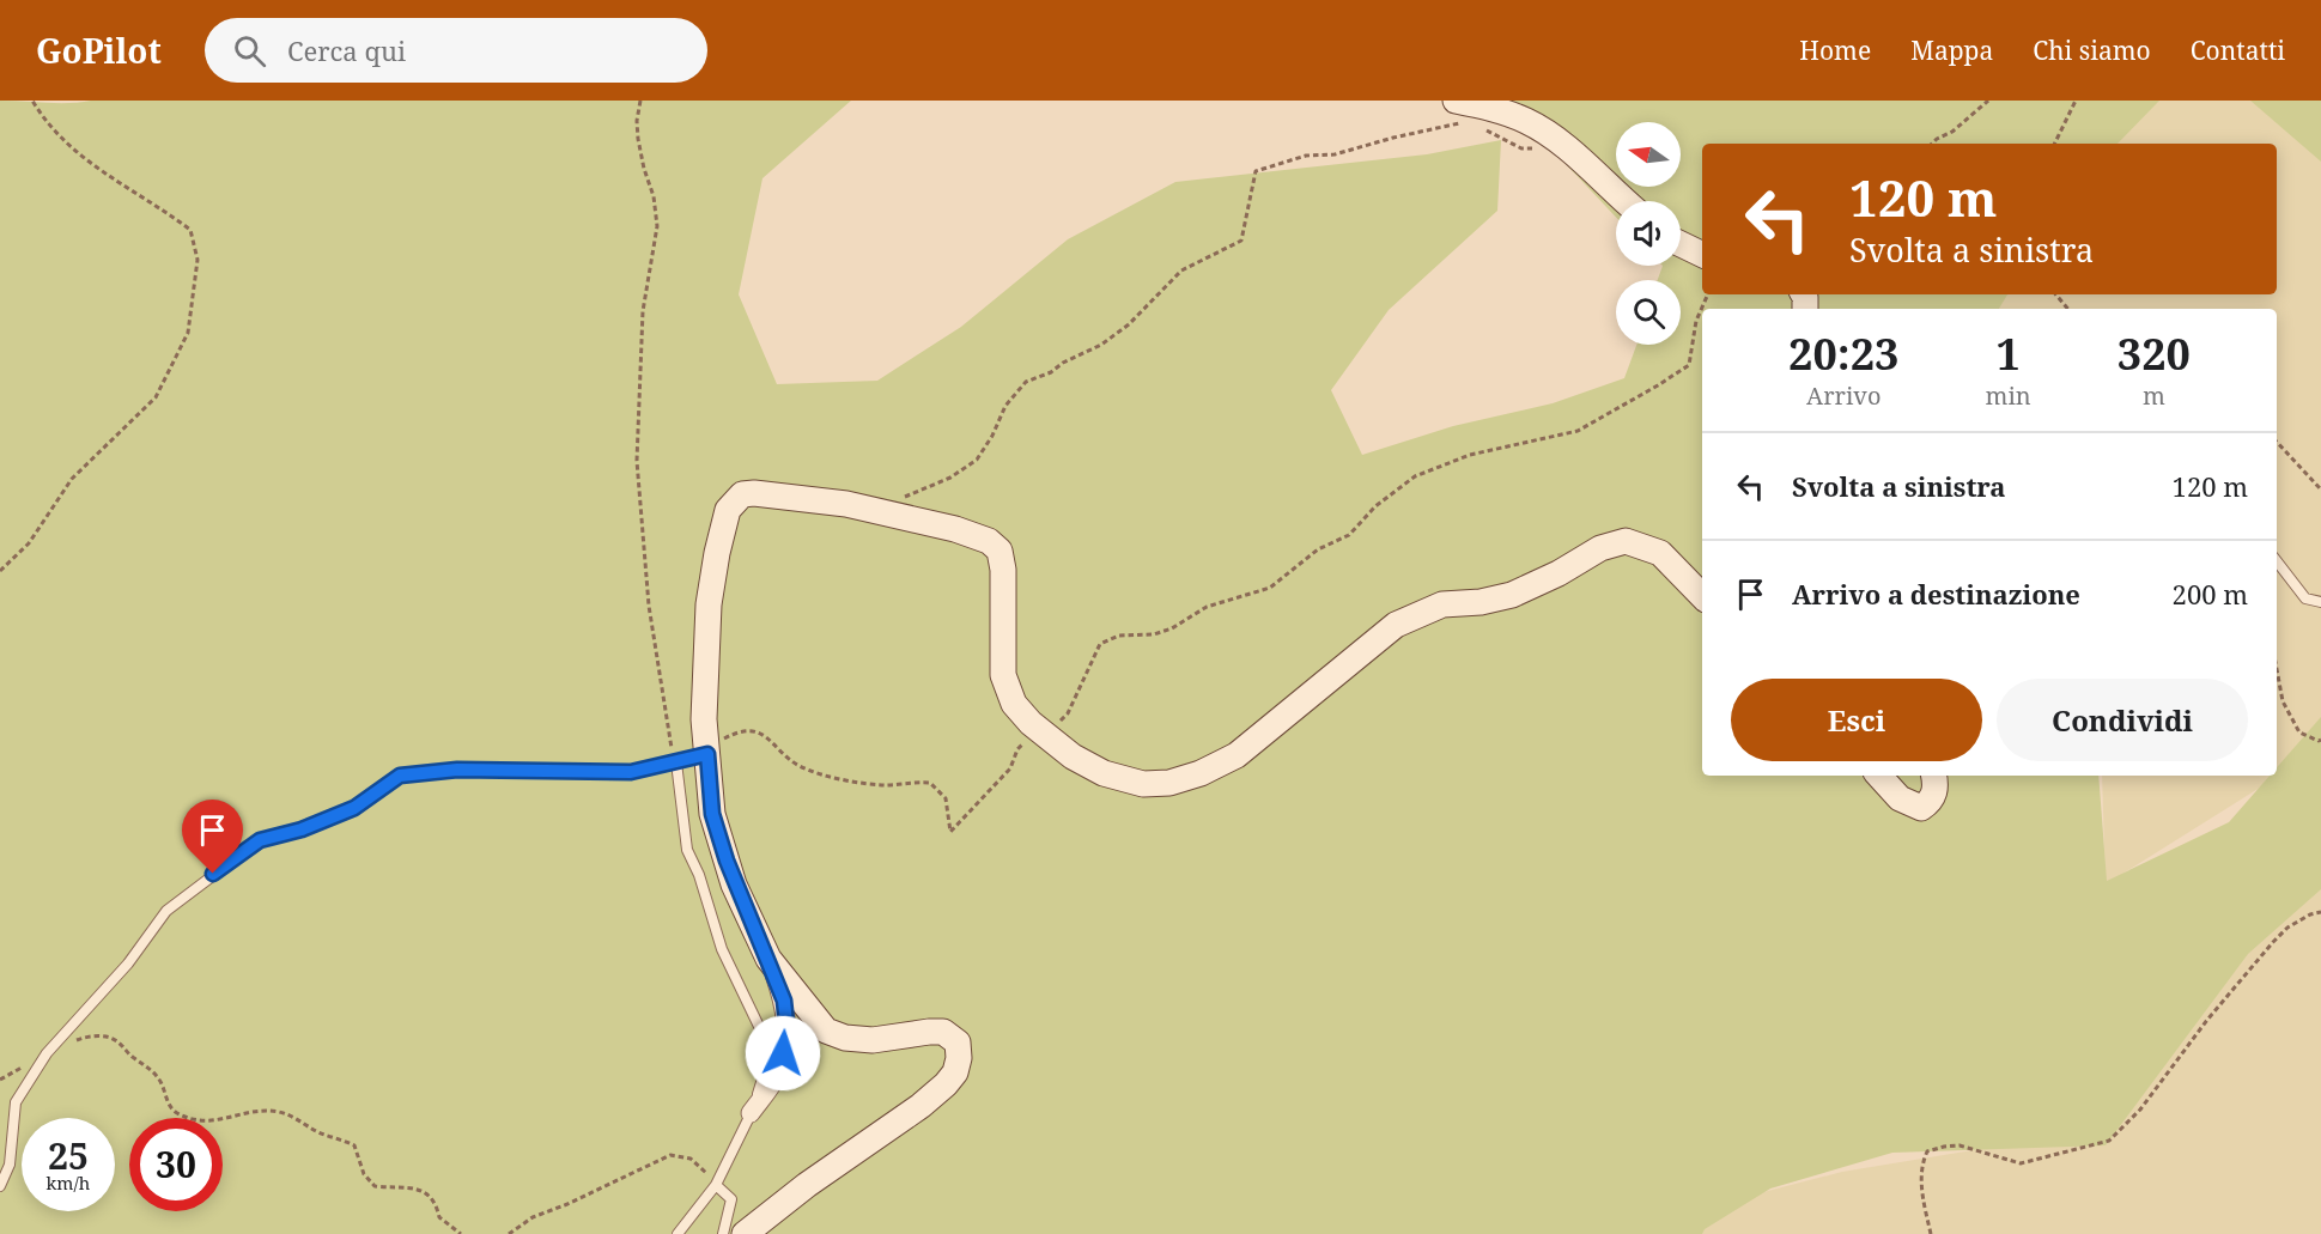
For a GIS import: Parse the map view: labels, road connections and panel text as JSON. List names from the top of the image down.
{
  "north": "left",
  "page": {
    "header": "GoPilot",
    "search": "Cerca qui",
    "nav": [
      "Home",
      "Mappa",
      "Chi siamo",
      "Contatti"
    ],
    "turn": ["120 m", "Svolta a sinistra"],
    "eta": [
      "20:23",
      "Arrivo",
      "1",
      "min",
      "320",
      "m"
    ],
    "list": [
      {
        "name": "Svolta a sinistra",
        "value": "120 m"
      },
      {
        "name": "Arrivo a destinazione",
        "value": "200 m"
      }
    ],
    "buttons": ["Esci", "Condividi"],
    "speed": "25 km/h",
    "limit": "30"
  }
}
